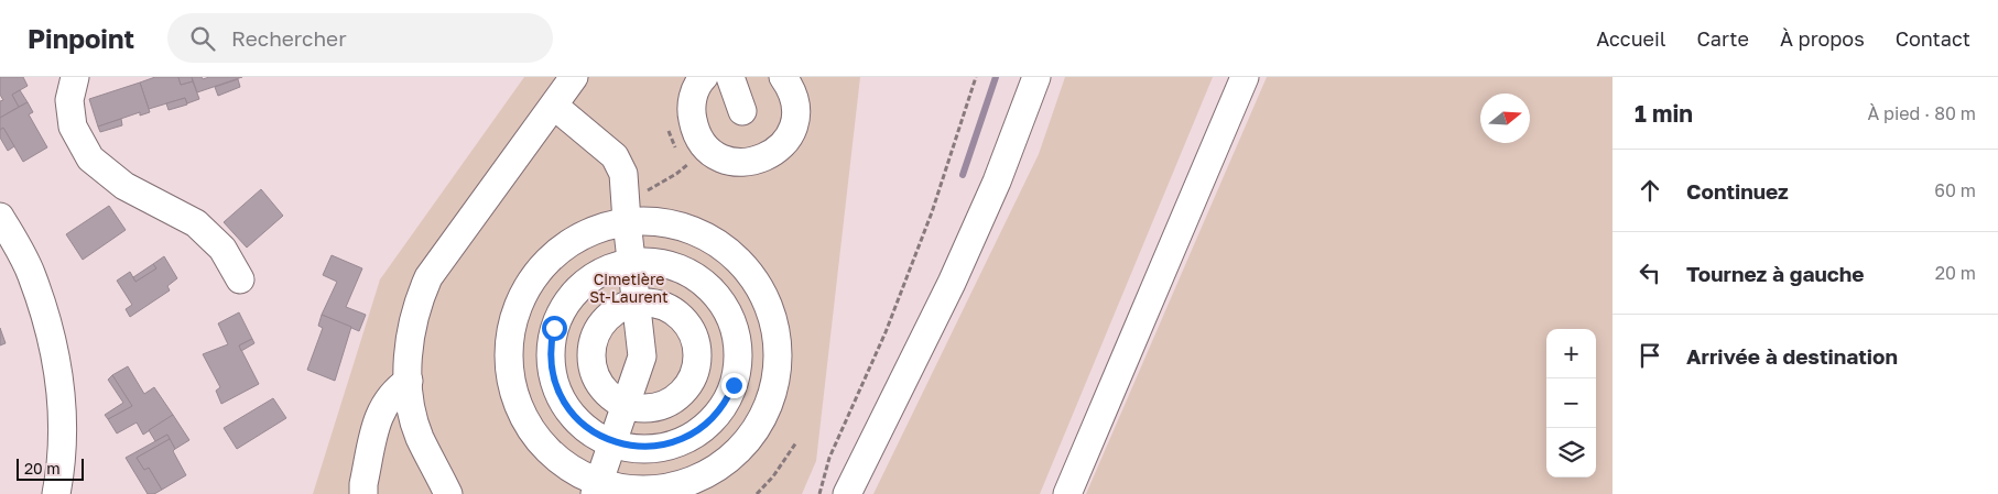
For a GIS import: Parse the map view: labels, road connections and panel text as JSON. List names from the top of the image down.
{
  "parks": ["Cimetière St-Laurent"],
  "scale_bar": "20 m",
  "north": "right",
  "page": {
    "header": "Pinpoint",
    "search": "Rechercher",
    "nav": [
      "Accueil",
      "Carte",
      "À propos",
      "Contact"
    ],
    "heading": ["1 min", "À pied · 80 m"],
    "list": [
      ["Continuez", "60 m"],
      ["Tournez à gauche", "20 m"],
      "Arrivée à destination"
    ],
    "map_buttons": ["+", "−"],
    "scale": "20 m"
  }
}
